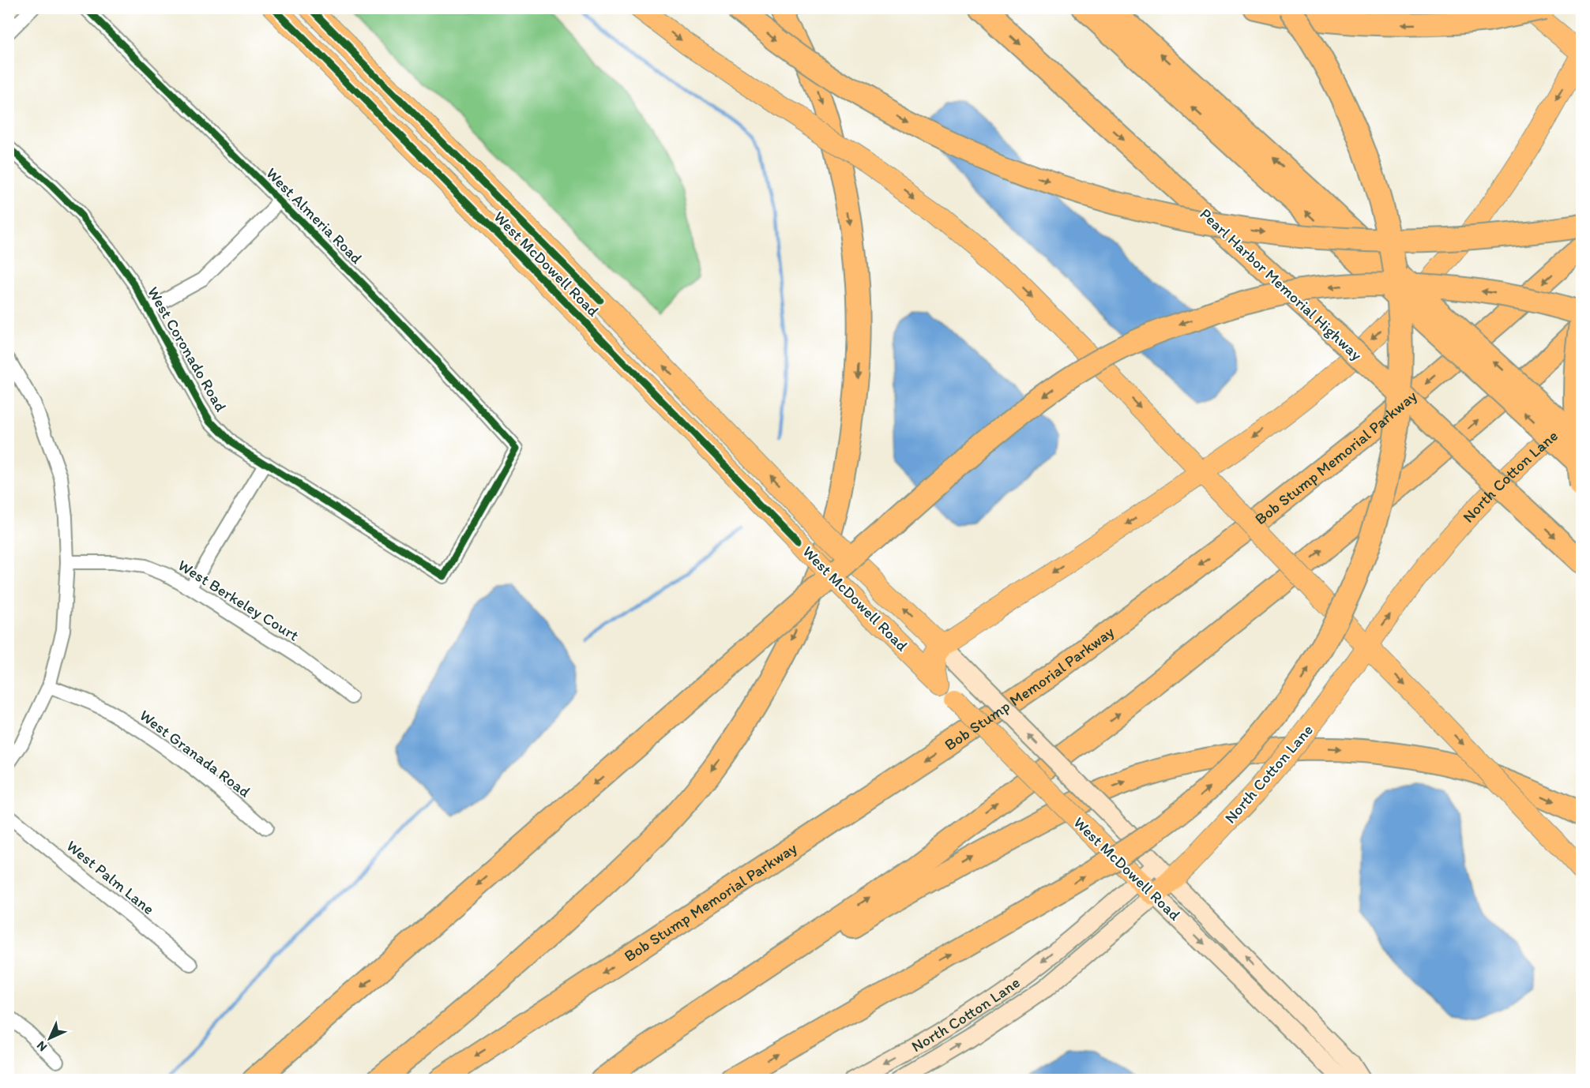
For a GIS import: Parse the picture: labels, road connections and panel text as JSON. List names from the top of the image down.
{
  "streets": {
    "highway": ["Pearl Harbor Memorial Highway", "Bob Stump Memorial Parkway"],
    "main road": ["West McDowell Road", "North Cotton Lane"],
    "street": [
      "West Almeria Road",
      "West Coronado Road",
      "West Berkeley Court",
      "West Granada Road",
      "West Palm Lane"
    ]
  },
  "crossings": [
    ["West Almeria Road", "West Coronado Road"],
    ["West McDowell Road", "North Cotton Lane"]
  ],
  "north": "bottom left"
}
